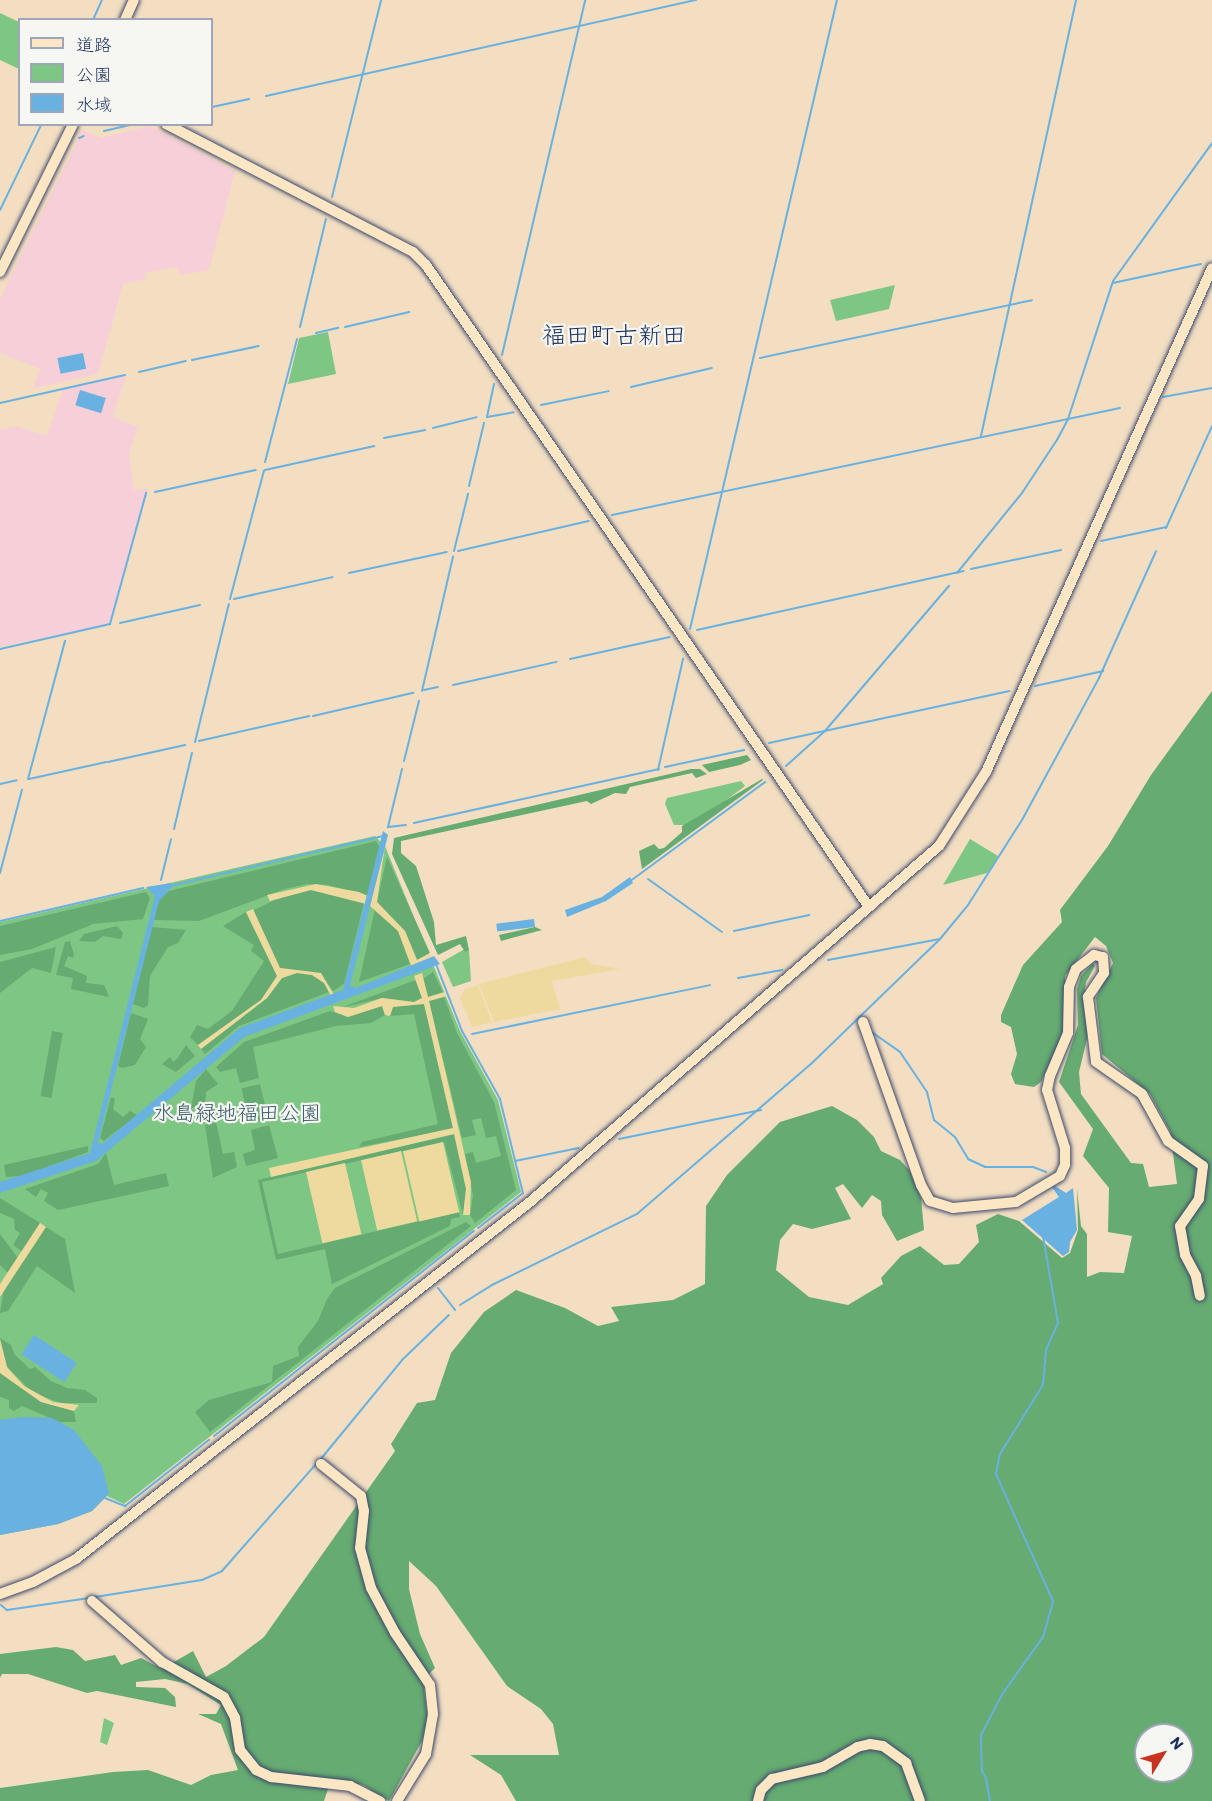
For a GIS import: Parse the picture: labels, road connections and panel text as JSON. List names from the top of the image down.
{
  "districts": ["福田町古新田"],
  "parks": ["水島緑地福田公園"],
  "legend": ["道路", "公園", "水域"],
  "north": "top right"
}
